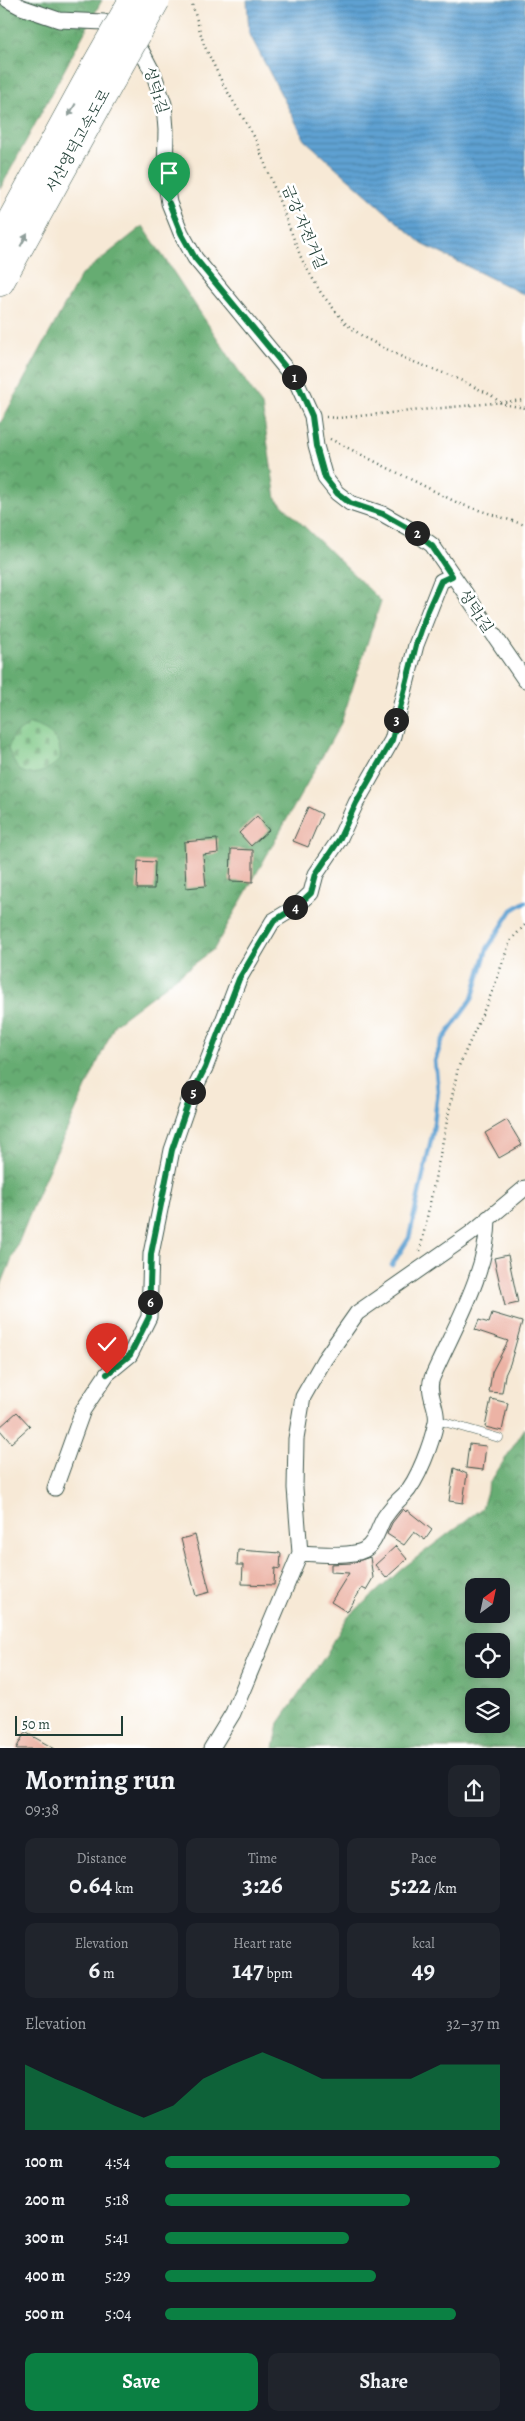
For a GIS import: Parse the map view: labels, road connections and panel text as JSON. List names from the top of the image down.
{
  "streets": {
    "highway": ["서산영덕고속도로"],
    "street": ["성덕1길"],
    "path": ["금강 자전거길"]
  },
  "scale_bar": "50 m",
  "north": "top right",
  "page": {
    "pins": [
      "1",
      "2",
      "3",
      "4",
      "5",
      "6"
    ],
    "scale": "50 m",
    "heading": ["Morning run", "09:38"],
    "stats": [
      ["Distance", "0.64 km"],
      ["Time", "3:26"],
      ["Pace", "5:22 /km"],
      ["Elevation", "6 m"],
      ["Heart rate", "147 bpm"],
      ["kcal", "49"]
    ],
    "chart": ["Elevation", "32–37 m"],
    "list": [
      {
        "name": "100 m",
        "note": "4:54"
      },
      {
        "name": "200 m",
        "note": "5:18"
      },
      {
        "name": "300 m",
        "note": "5:41"
      },
      {
        "name": "400 m",
        "note": "5:29"
      },
      {
        "name": "500 m",
        "note": "5:04"
      }
    ],
    "buttons": ["Save", "Share"]
  }
}
